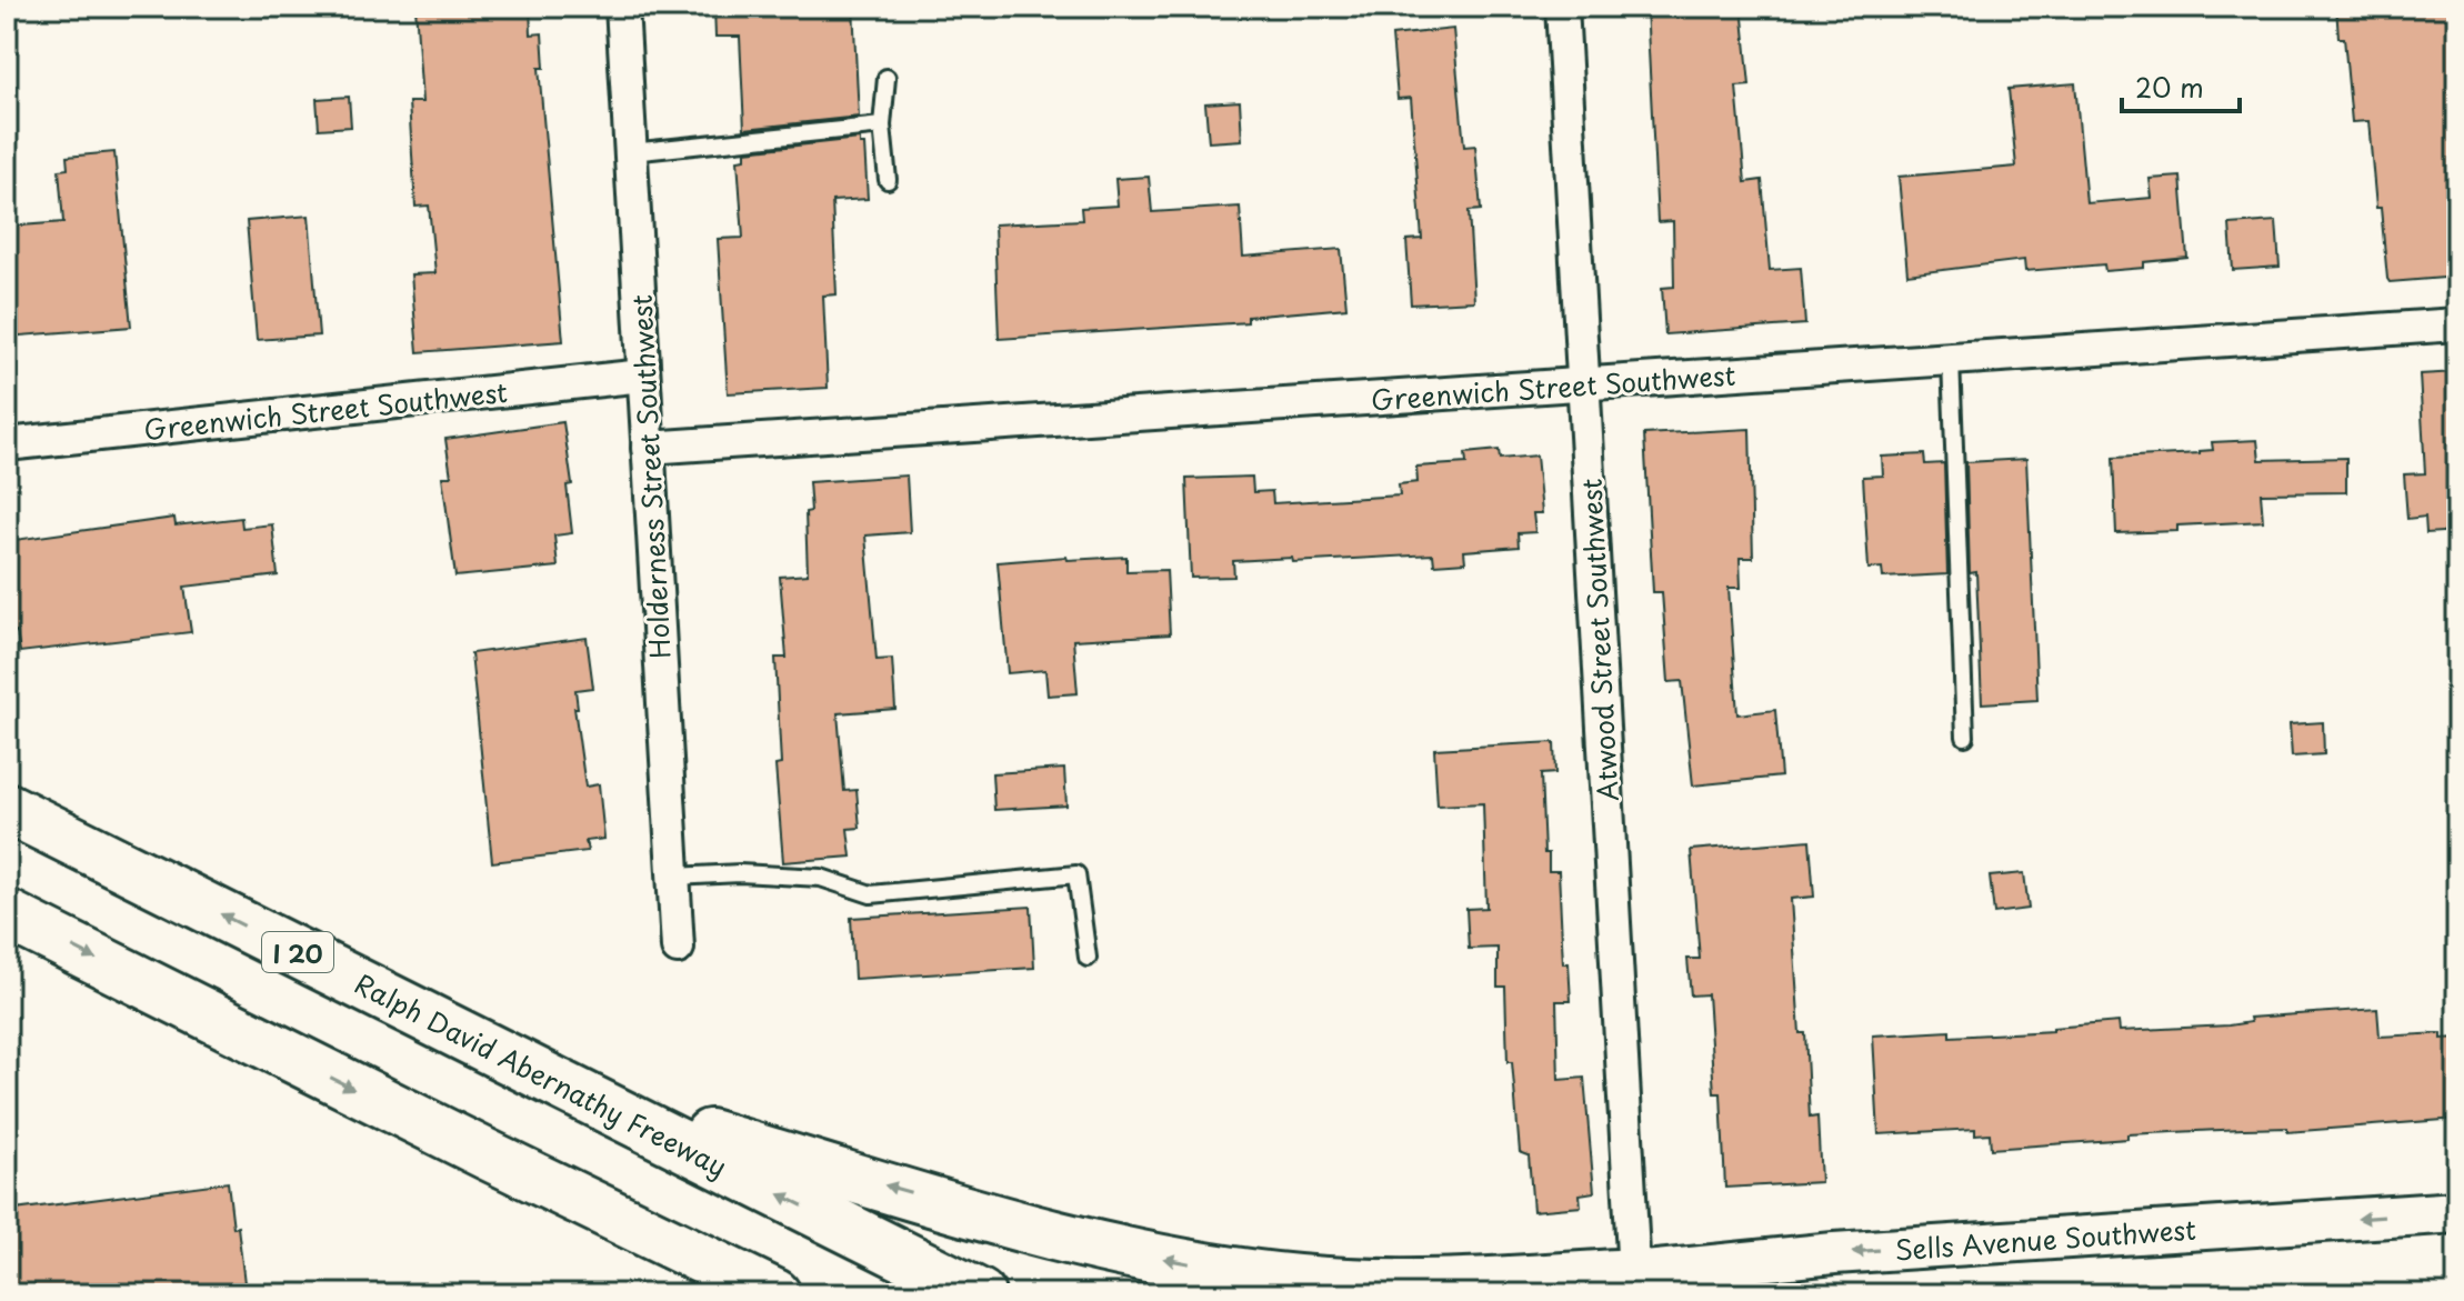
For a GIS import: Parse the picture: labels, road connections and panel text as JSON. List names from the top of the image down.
{
  "streets": {
    "highway": ["I 20", "Ralph David Abernathy Freeway"],
    "street": [
      "Greenwich Street Southwest",
      "Holderness Street Southwest",
      "Atwood Street Southwest",
      "Sells Avenue Southwest"
    ]
  },
  "crossings": [
    ["Greenwich Street Southwest", "Holderness Street Southwest"],
    ["Greenwich Street Southwest", "Atwood Street Southwest"],
    ["Atwood Street Southwest", "Sells Avenue Southwest"]
  ],
  "one_way": ["Sells Avenue Southwest"],
  "scale_bar": "20 m"
}
